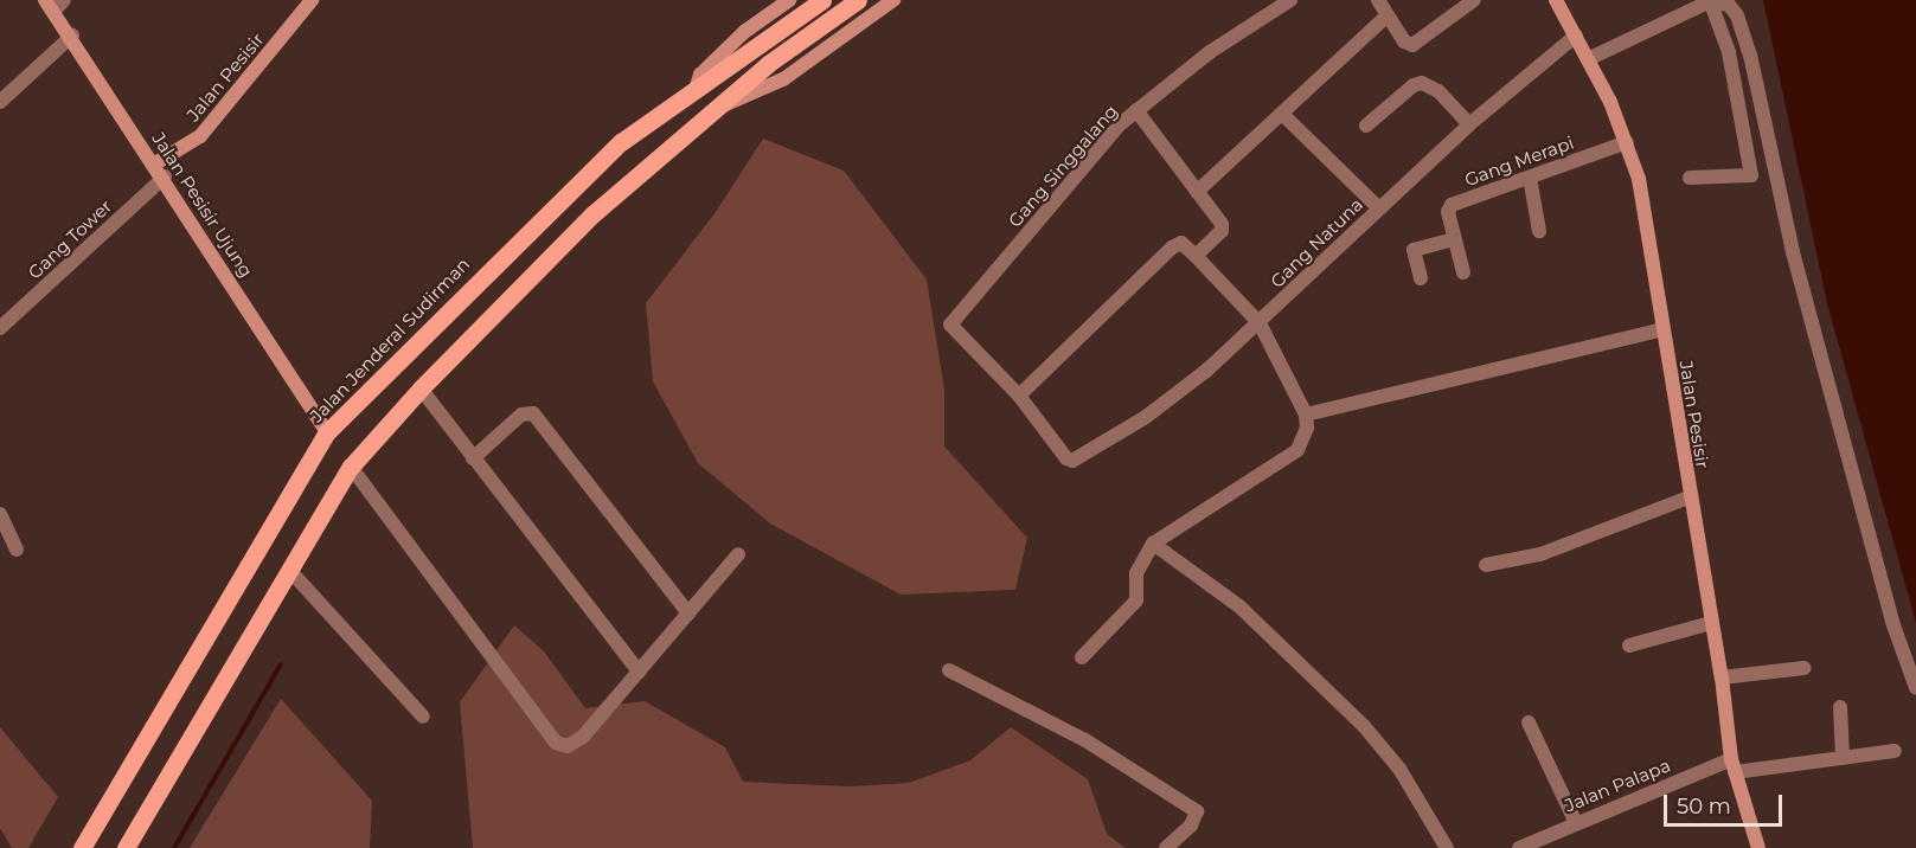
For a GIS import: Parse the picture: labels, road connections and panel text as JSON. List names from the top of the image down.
{
  "streets": {
    "main road": ["Jalan Jenderal Sudirman"],
    "street": [
      "Jalan Pesisir",
      "Gang Merapi",
      "Gang Singgalang",
      "Jalan Pesisir Ujung",
      "Gang Tower",
      "Gang Natuna",
      "Jalan Palapa"
    ]
  },
  "crossings": [
    ["Jalan Pesisir", "Gang Merapi"],
    ["Jalan Pesisir", "Jalan Pesisir Ujung"],
    ["Jalan Pesisir", "Gang Natuna"],
    ["Jalan Pesisir", "Jalan Palapa"],
    ["Gang Singgalang", "Gang Natuna"],
    ["Jalan Pesisir Ujung", "Gang Tower"],
    ["Jalan Pesisir Ujung", "Jalan Jenderal Sudirman"]
  ],
  "scale_bar": "50 m"
}
